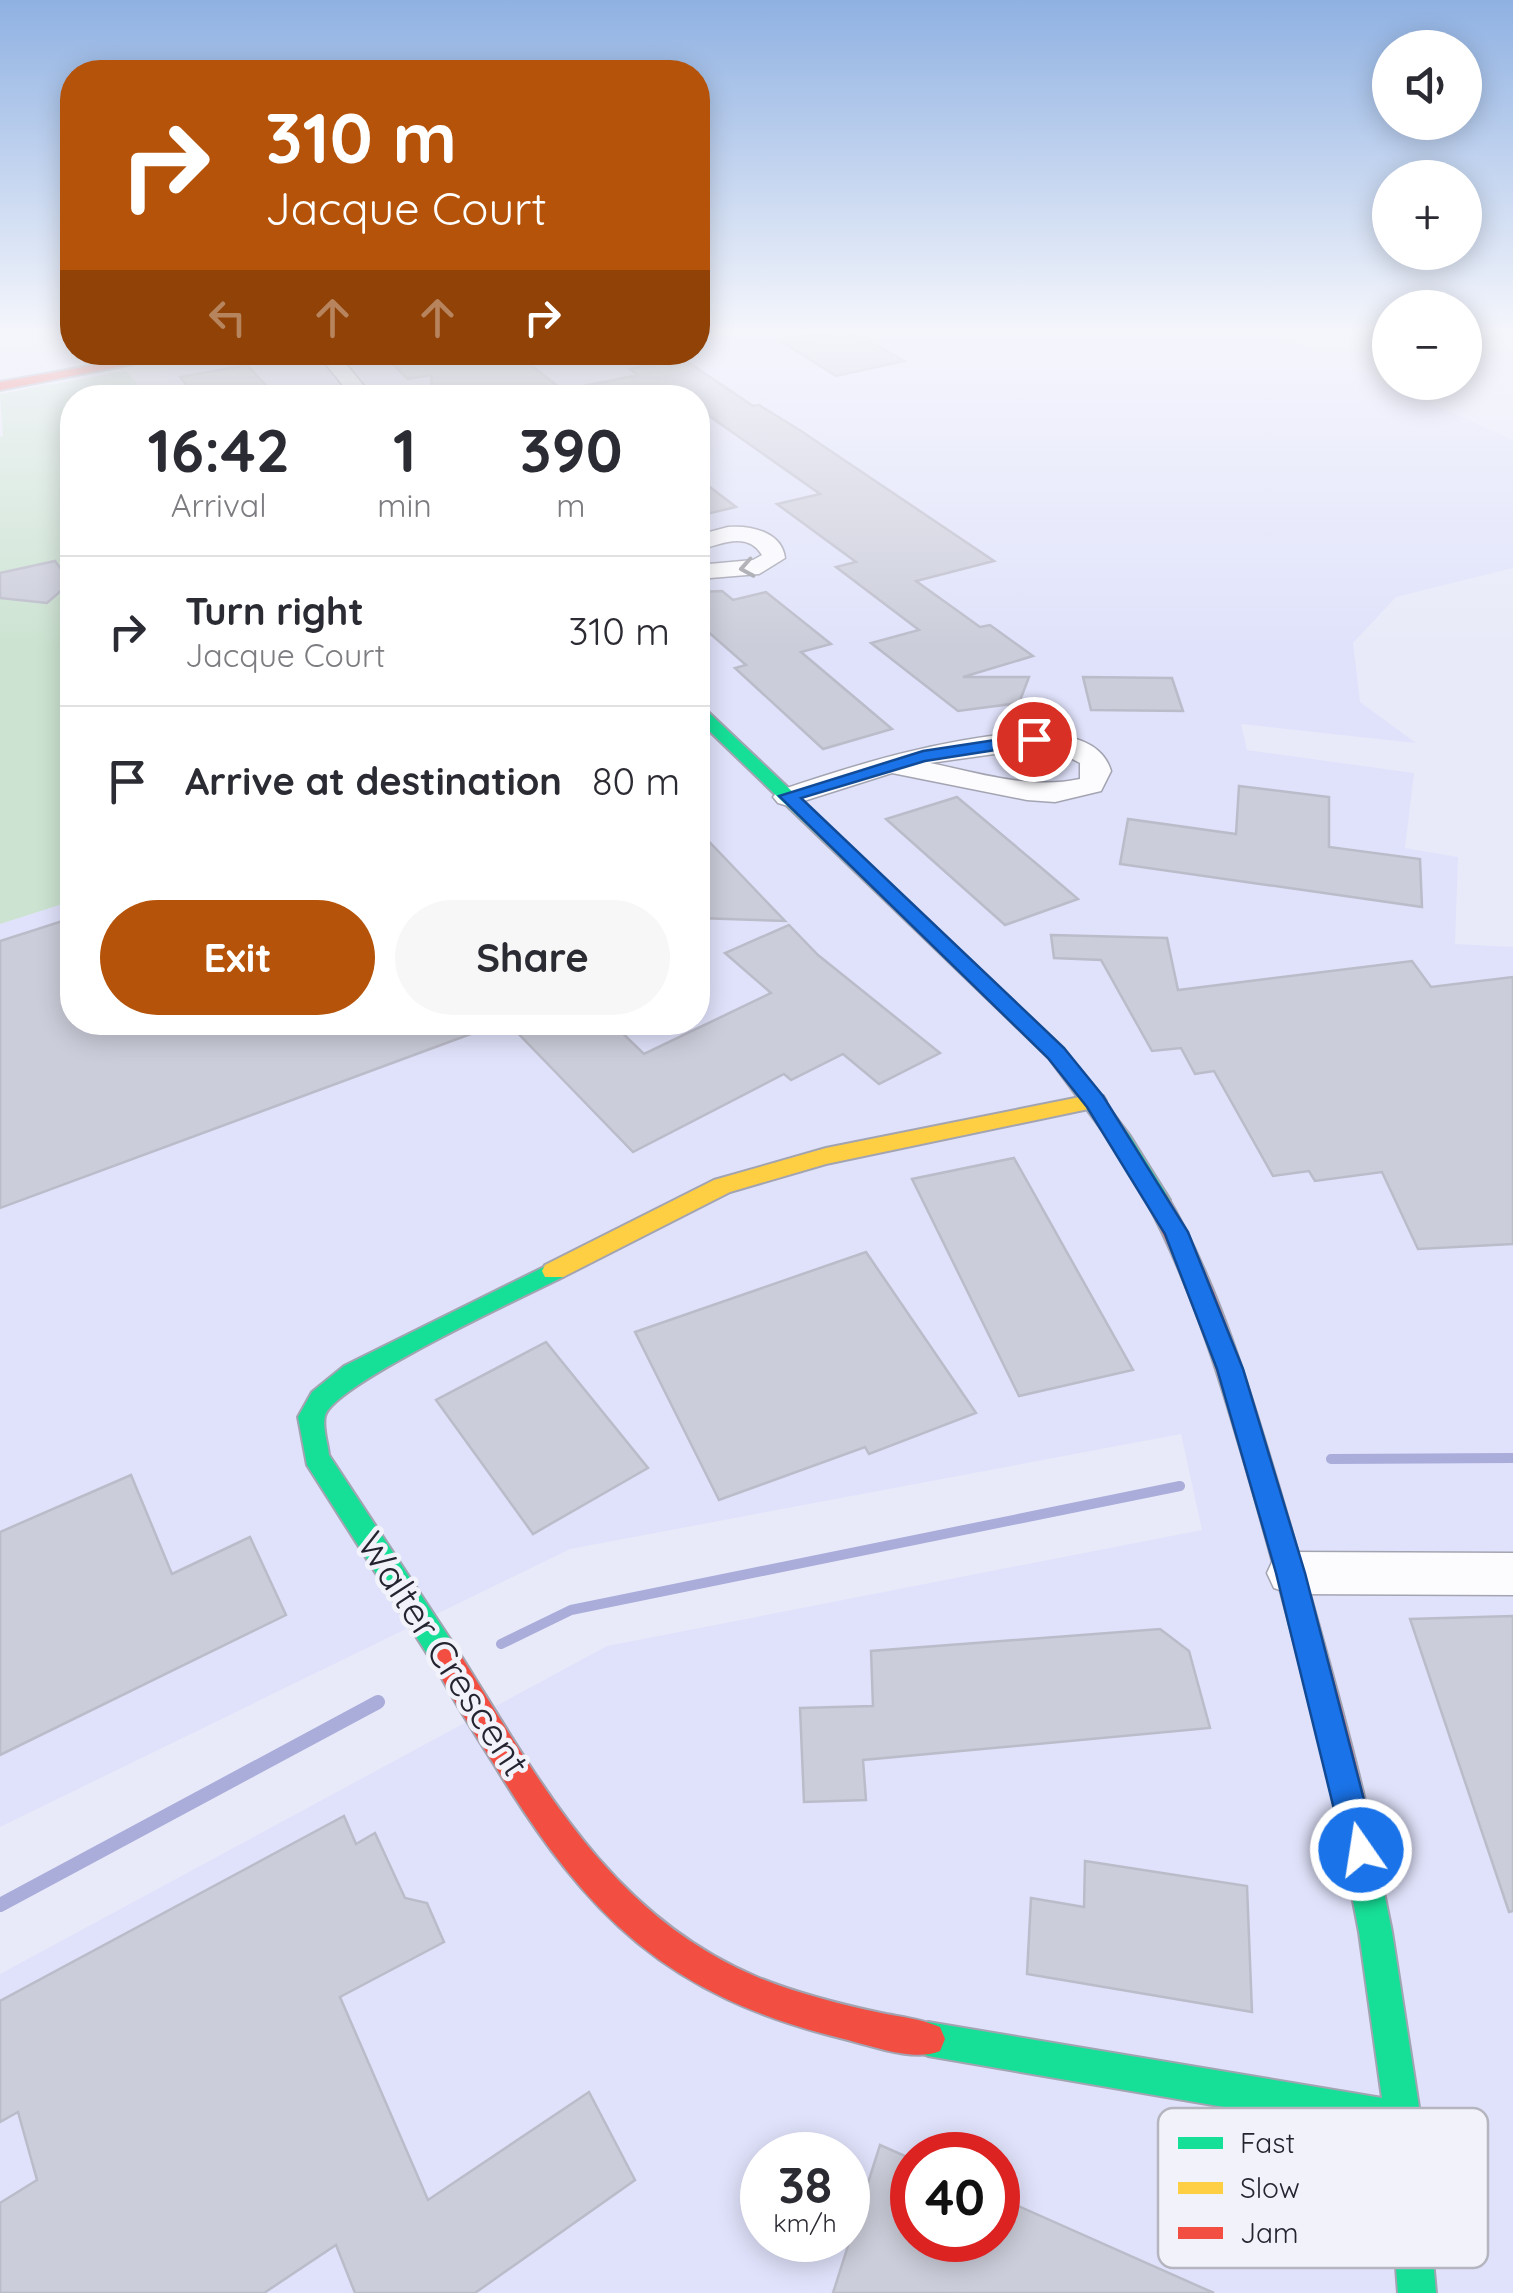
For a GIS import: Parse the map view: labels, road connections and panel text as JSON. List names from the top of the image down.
{
  "streets": {
    "street": ["Walter Crescent"]
  },
  "legend": ["Fast", "Slow", "Jam"],
  "page": {
    "map_buttons": ["+", "−"],
    "turn": ["310 m", "Jacque Court"],
    "eta": [
      "16:42",
      "Arrival",
      "1",
      "min",
      "390",
      "m"
    ],
    "list": [
      {
        "name": "Turn right",
        "note": "Jacque Court",
        "value": "310 m"
      },
      {
        "name": "Arrive at destination",
        "value": "80 m"
      }
    ],
    "buttons": ["Exit", "Share"],
    "speed": "38 km/h",
    "limit": "40"
  }
}
